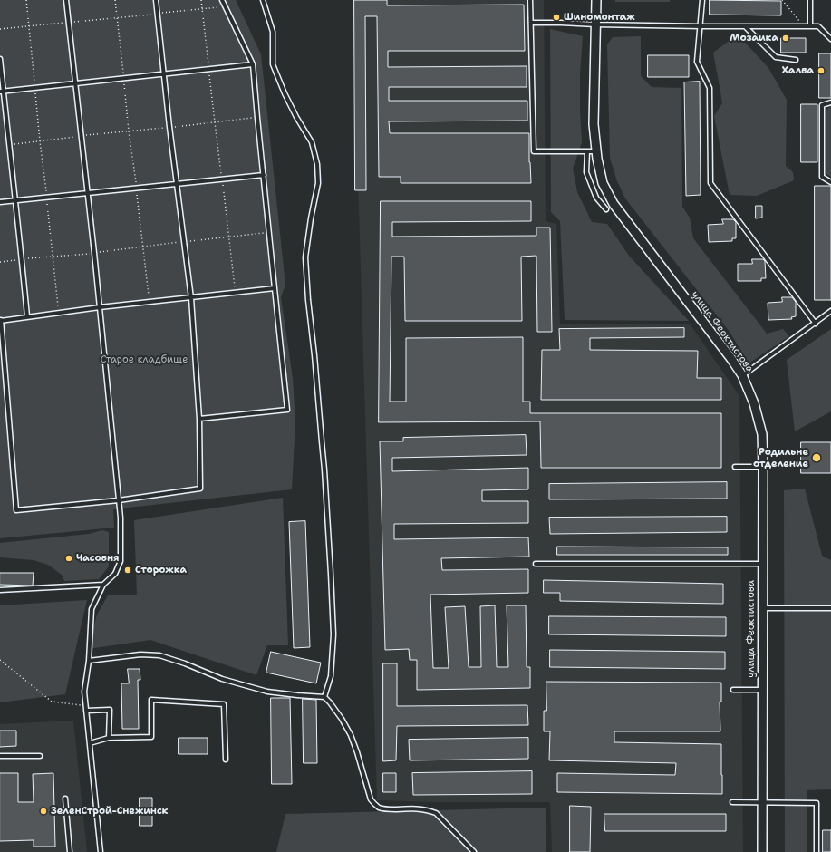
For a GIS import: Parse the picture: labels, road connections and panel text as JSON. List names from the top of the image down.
{
  "streets": {
    "street": ["улица Феоктистова"]
  },
  "parks": ["Старое кладбище"],
  "places": [
    "Шиномонтаж",
    "Мозаика",
    "Халва",
    "Родильне отделение",
    "Часовня",
    "Сторожка",
    "ЗеленСтрой-Снежинск"
  ]
}
